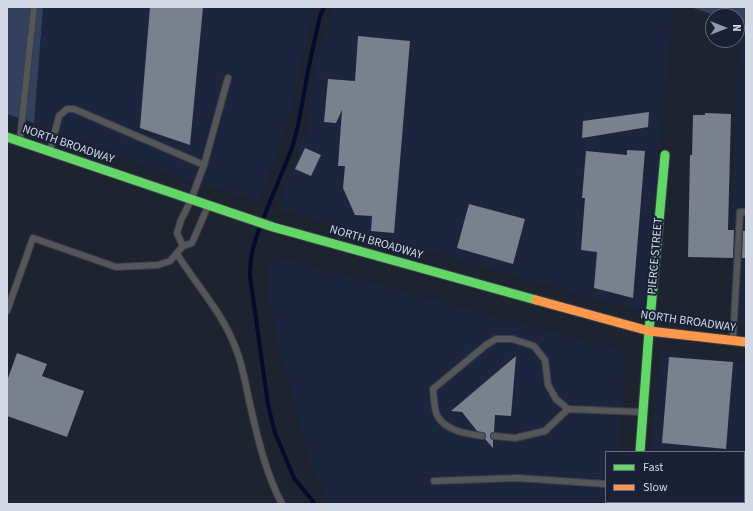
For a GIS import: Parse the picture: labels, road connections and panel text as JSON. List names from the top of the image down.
{
  "streets": {
    "main road": ["NORTH BROADWAY", "PIERCE STREET"]
  },
  "crossings": [
    ["NORTH BROADWAY", "PIERCE STREET"]
  ],
  "legend": ["Fast", "Slow"],
  "north": "right"
}
